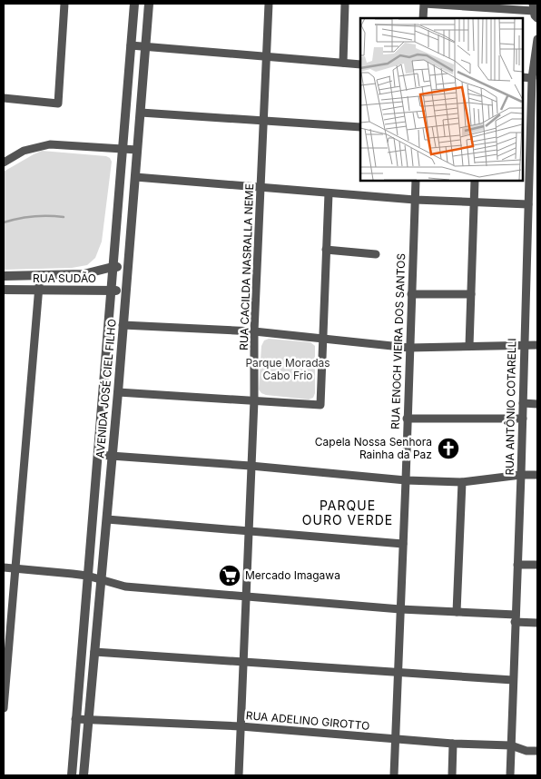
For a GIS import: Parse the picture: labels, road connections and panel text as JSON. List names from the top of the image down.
{
  "streets": {
    "street": [
      "RUA CACILDA NASRALLA NEME",
      "RUA SUDÃO",
      "RUA ENOCH VIEIRA DOS SANTOS",
      "AVENIDA JOSÉ CIEL FILHO",
      "RUA ANTÔNIO COTARELLI",
      "RUA ADELINO GIROTTO"
    ]
  },
  "crossings": [
    ["RUA CACILDA NASRALLA NEME", "RUA ADELINO GIROTTO"],
    ["RUA SUDÃO", "AVENIDA JOSÉ CIEL FILHO"],
    ["RUA ENOCH VIEIRA DOS SANTOS", "RUA ADELINO GIROTTO"],
    ["AVENIDA JOSÉ CIEL FILHO", "RUA ADELINO GIROTTO"],
    ["RUA ANTÔNIO COTARELLI", "RUA ADELINO GIROTTO"]
  ],
  "districts": ["PARQUE OURO VERDE"],
  "parks": ["Parque Moradas Cabo Frio"],
  "places": {
    "church": ["Capela Nossa Senhora Rainha da Paz"],
    "supermarket": ["Mercado Imagawa"]
  }
}
